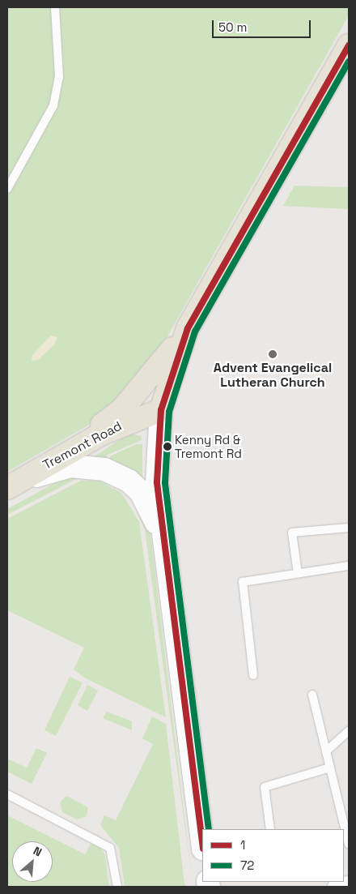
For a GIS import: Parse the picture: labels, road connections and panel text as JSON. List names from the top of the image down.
{
  "streets": {
    "main road": ["Tremont Road"]
  },
  "places": ["Advent Evangelical Lutheran Church", "Kenny Rd & Tremont Rd"],
  "lines": ["transit line 1", "transit line 72"],
  "legend": ["1", "72"],
  "scale_bar": "50 m",
  "north": "top right"
}
